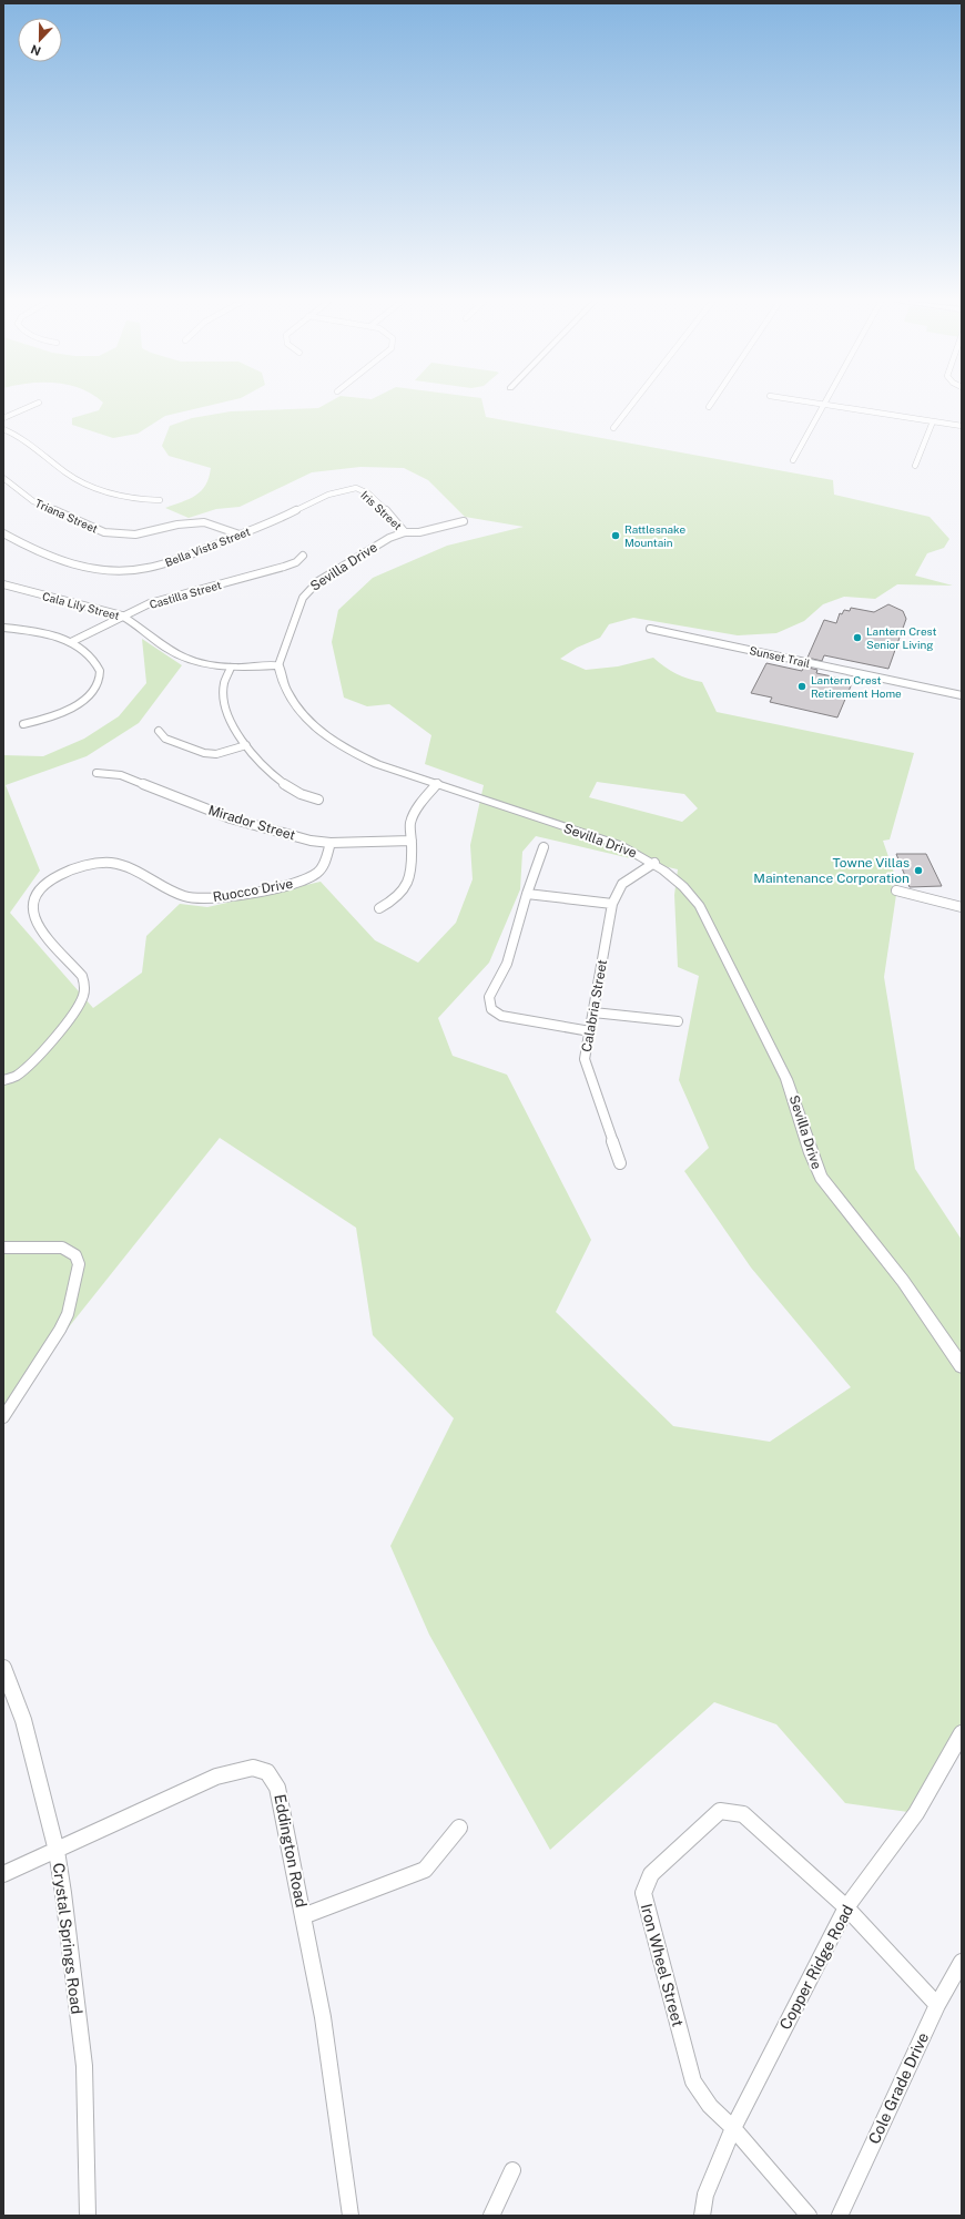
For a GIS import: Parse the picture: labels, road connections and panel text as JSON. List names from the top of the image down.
{
  "streets": {
    "street": [
      "Iris Street",
      "Triana Street",
      "Bella Vista Street",
      "Sevilla Drive",
      "Castilla Street",
      "Cala Lily Street",
      "Sunset Trail",
      "Mirador Street",
      "Ruocco Drive",
      "Calabria Street",
      "Eddington Road",
      "Crystal Springs Road",
      "Iron Wheel Street",
      "Copper Ridge Road",
      "Cole Grade Drive"
    ]
  },
  "crossings": [
    ["Iris Street", "Bella Vista Street"],
    ["Iris Street", "Sevilla Drive"],
    ["Triana Street", "Bella Vista Street"],
    ["Sevilla Drive", "Cala Lily Street"],
    ["Sevilla Drive", "Calabria Street"],
    ["Castilla Street", "Cala Lily Street"],
    ["Mirador Street", "Ruocco Drive"],
    ["Eddington Road", "Crystal Springs Road"],
    ["Iron Wheel Street", "Copper Ridge Road"],
    ["Iron Wheel Street", "Cole Grade Drive"]
  ],
  "places": [
    "Rattlesnake Mountain",
    "Lantern Crest Senior Living",
    "Lantern Crest Retirement Home",
    "Towne Villas Maintenance Corporation"
  ],
  "north": "bottom"
}
